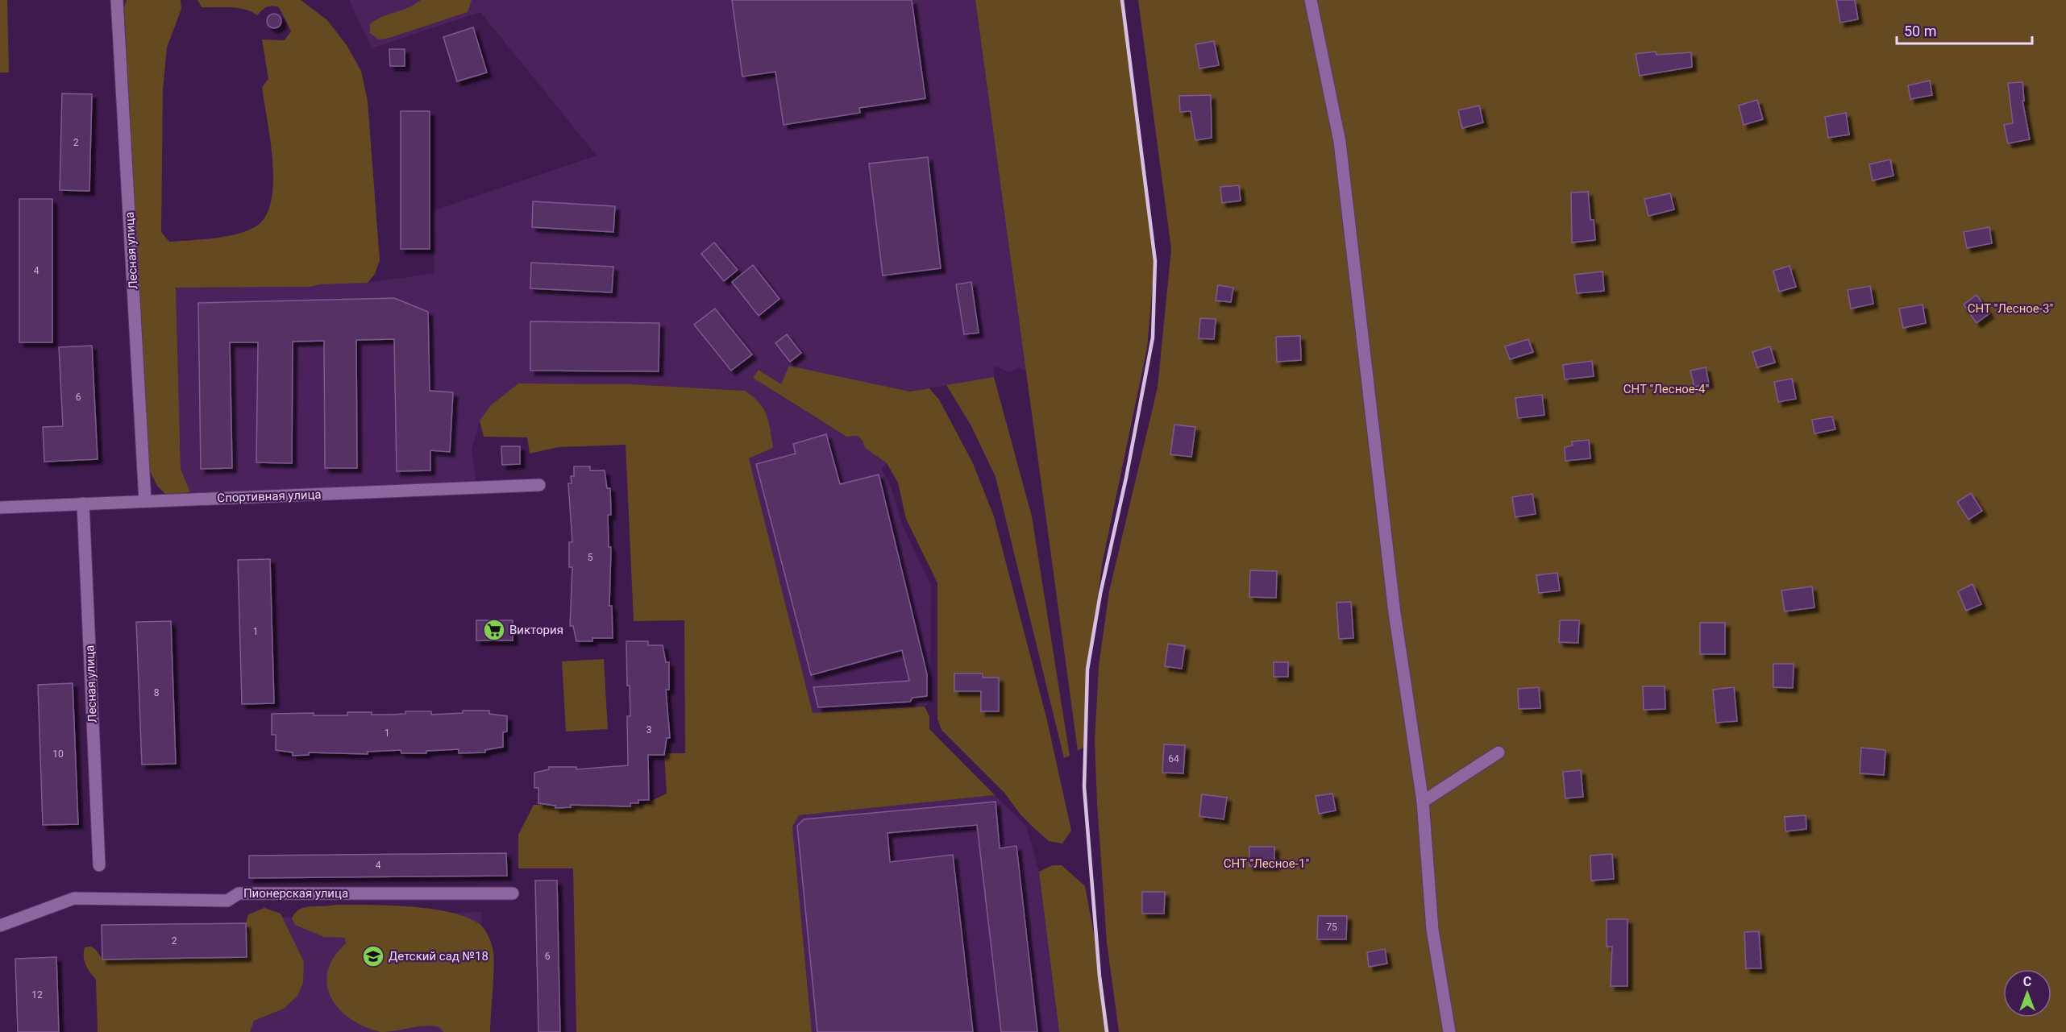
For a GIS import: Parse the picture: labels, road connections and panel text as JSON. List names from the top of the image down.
{
  "streets": {
    "street": ["Лесная улица", "Спортивная улица", "Пионерская улица"]
  },
  "crossings": [
    ["Лесная улица", "Спортивная улица"]
  ],
  "parks": ["СНТ \"Лесное-3\"", "СНТ \"Лесное-4\"", "СНТ \"Лесное-1\""],
  "places": {
    "supermarket": ["Виктория"],
    "school or university": ["Детский сад №18"]
  },
  "house_numbers": [
    "2",
    "4",
    "6",
    "5",
    "1",
    "8",
    "3",
    "1",
    "10",
    "64",
    "4",
    "75",
    "2",
    "6",
    "12"
  ],
  "scale_bar": "50 m",
  "north": "top"
}
